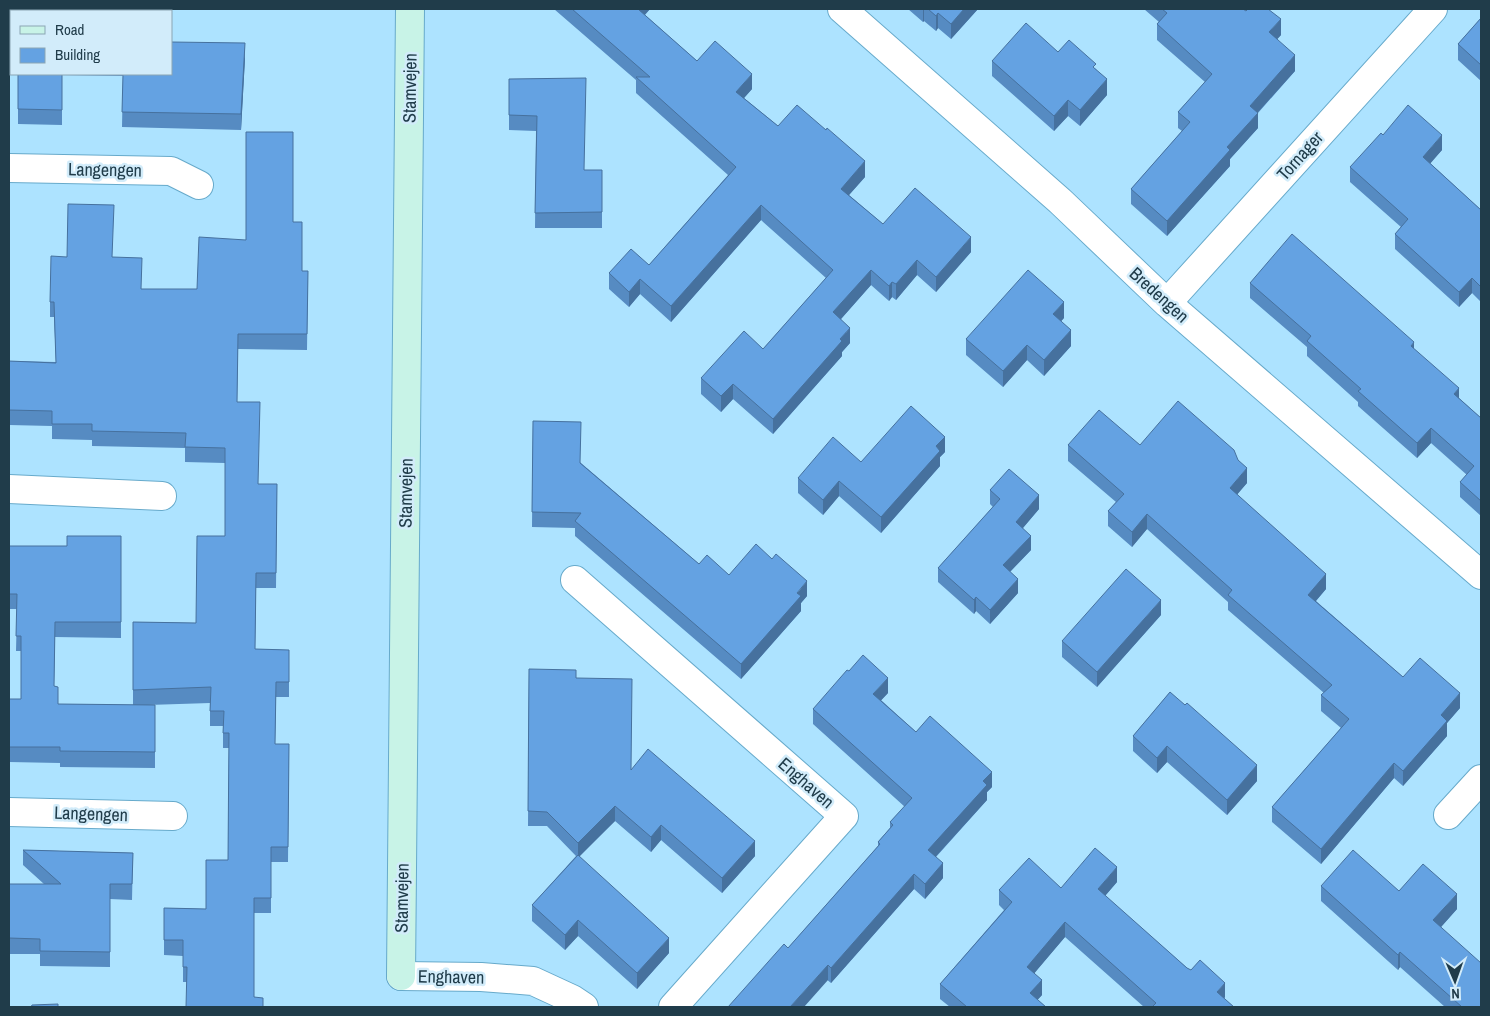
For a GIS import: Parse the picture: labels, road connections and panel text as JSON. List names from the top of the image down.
{
  "streets": {
    "street": [
      "Stamvejen",
      "Tornager",
      "Langengen",
      "Bredengen",
      "Enghaven"
    ]
  },
  "crossings": [
    ["Stamvejen", "Enghaven"],
    ["Tornager", "Bredengen"]
  ],
  "legend": ["Road", "Building"],
  "north": "bottom"
}
